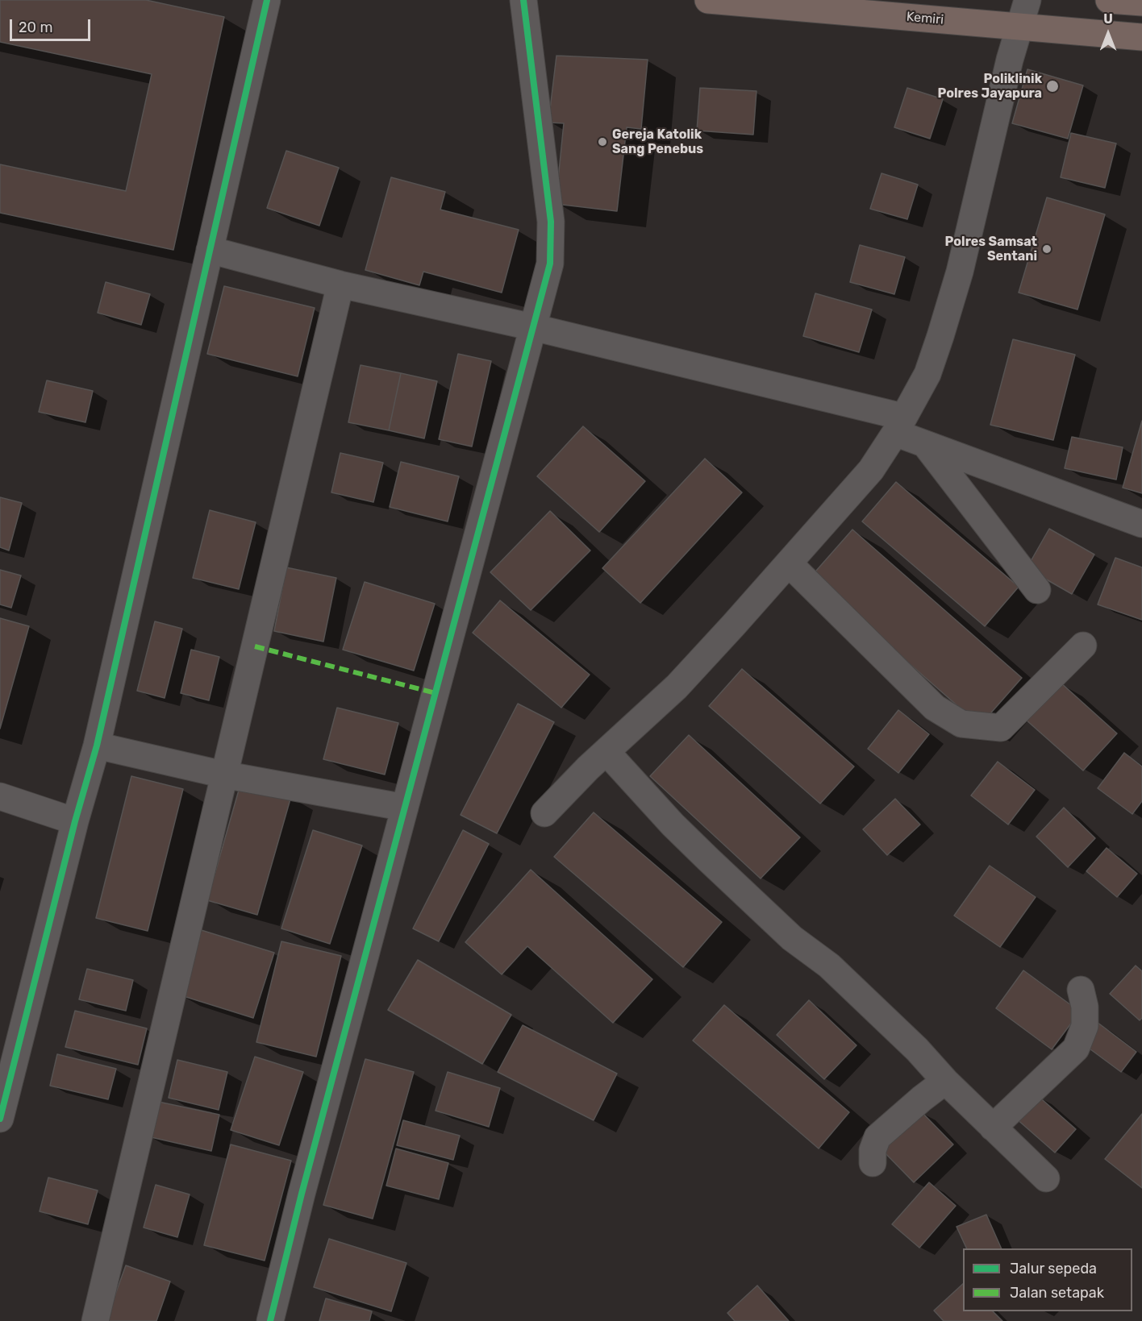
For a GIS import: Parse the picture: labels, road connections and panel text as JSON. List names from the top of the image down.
{
  "streets": {
    "highway": ["Kemiri"]
  },
  "places": ["Poliklinik Polres Jayapura", "Gereja Katolik Sang Penebus", "Polres Samsat Sentani"],
  "legend": ["Jalur sepeda", "Jalan setapak"],
  "scale_bar": "20 m",
  "north": "top"
}
